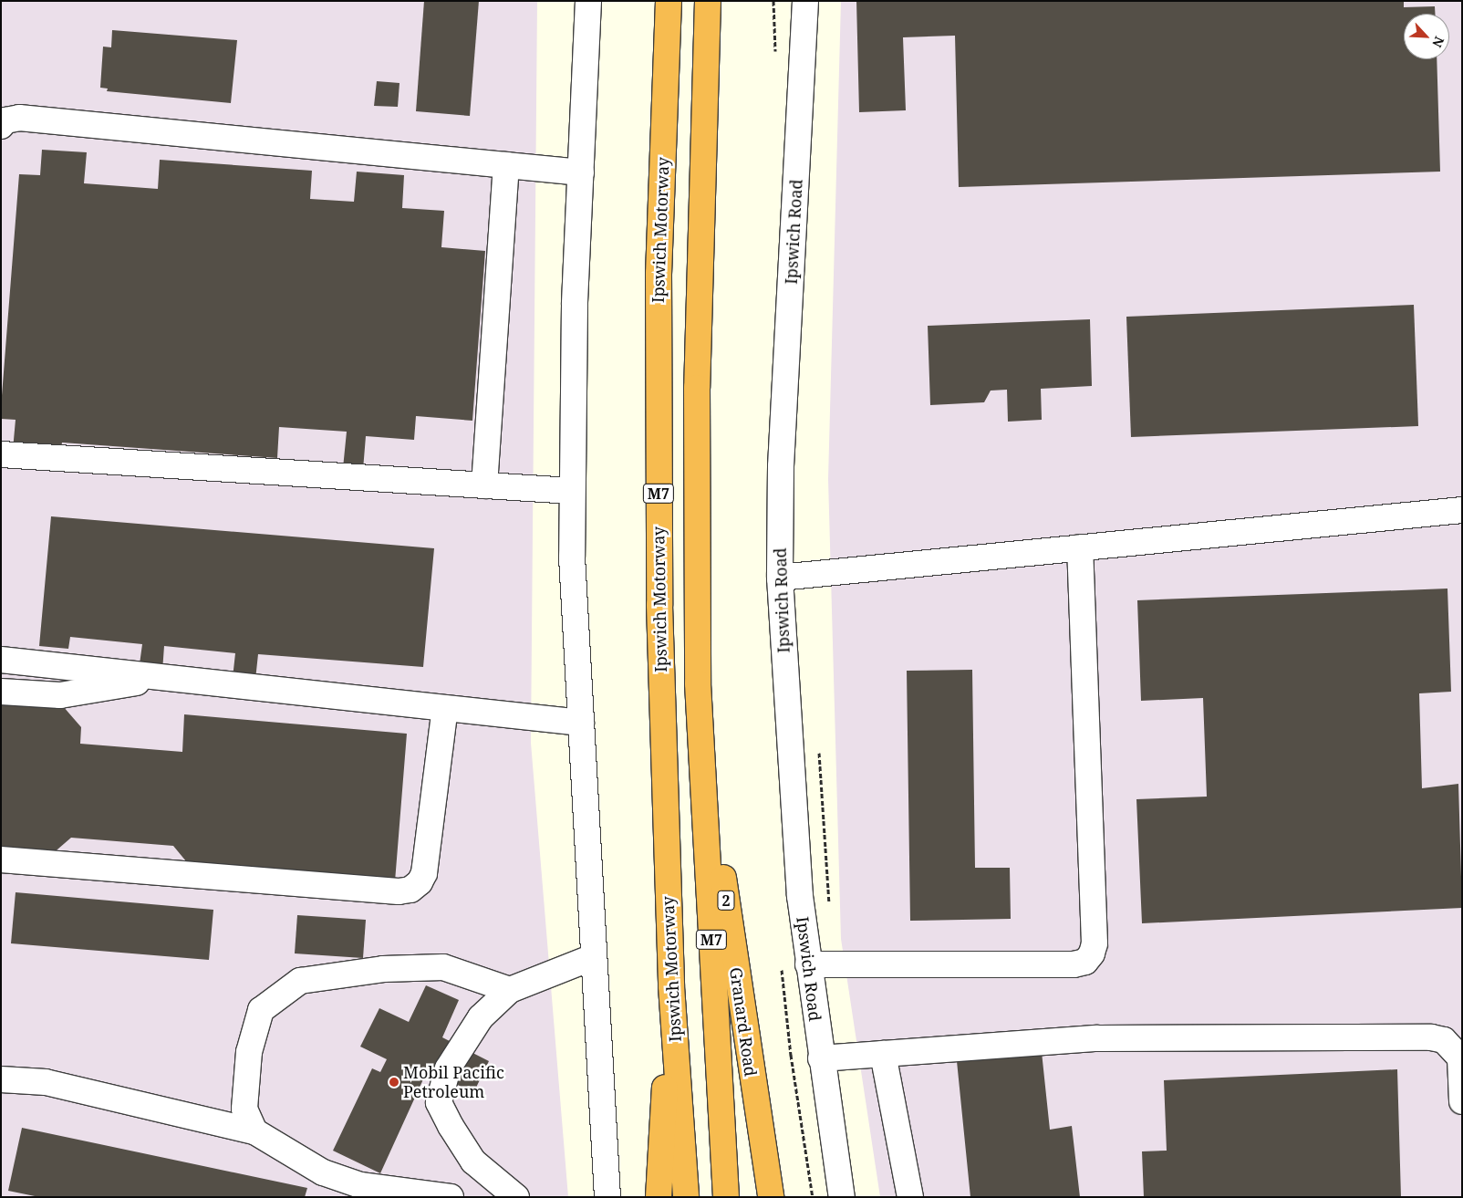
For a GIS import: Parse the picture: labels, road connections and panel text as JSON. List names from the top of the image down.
{
  "streets": {
    "highway": [
      "Ipswich Motorway",
      "M7",
      "2",
      "Granard Road"
    ],
    "street": ["Ipswich Road"]
  },
  "crossings": [
    ["M7", "Granard Road"]
  ],
  "places": ["Mobil Pacific Petroleum"],
  "north": "bottom right"
}
